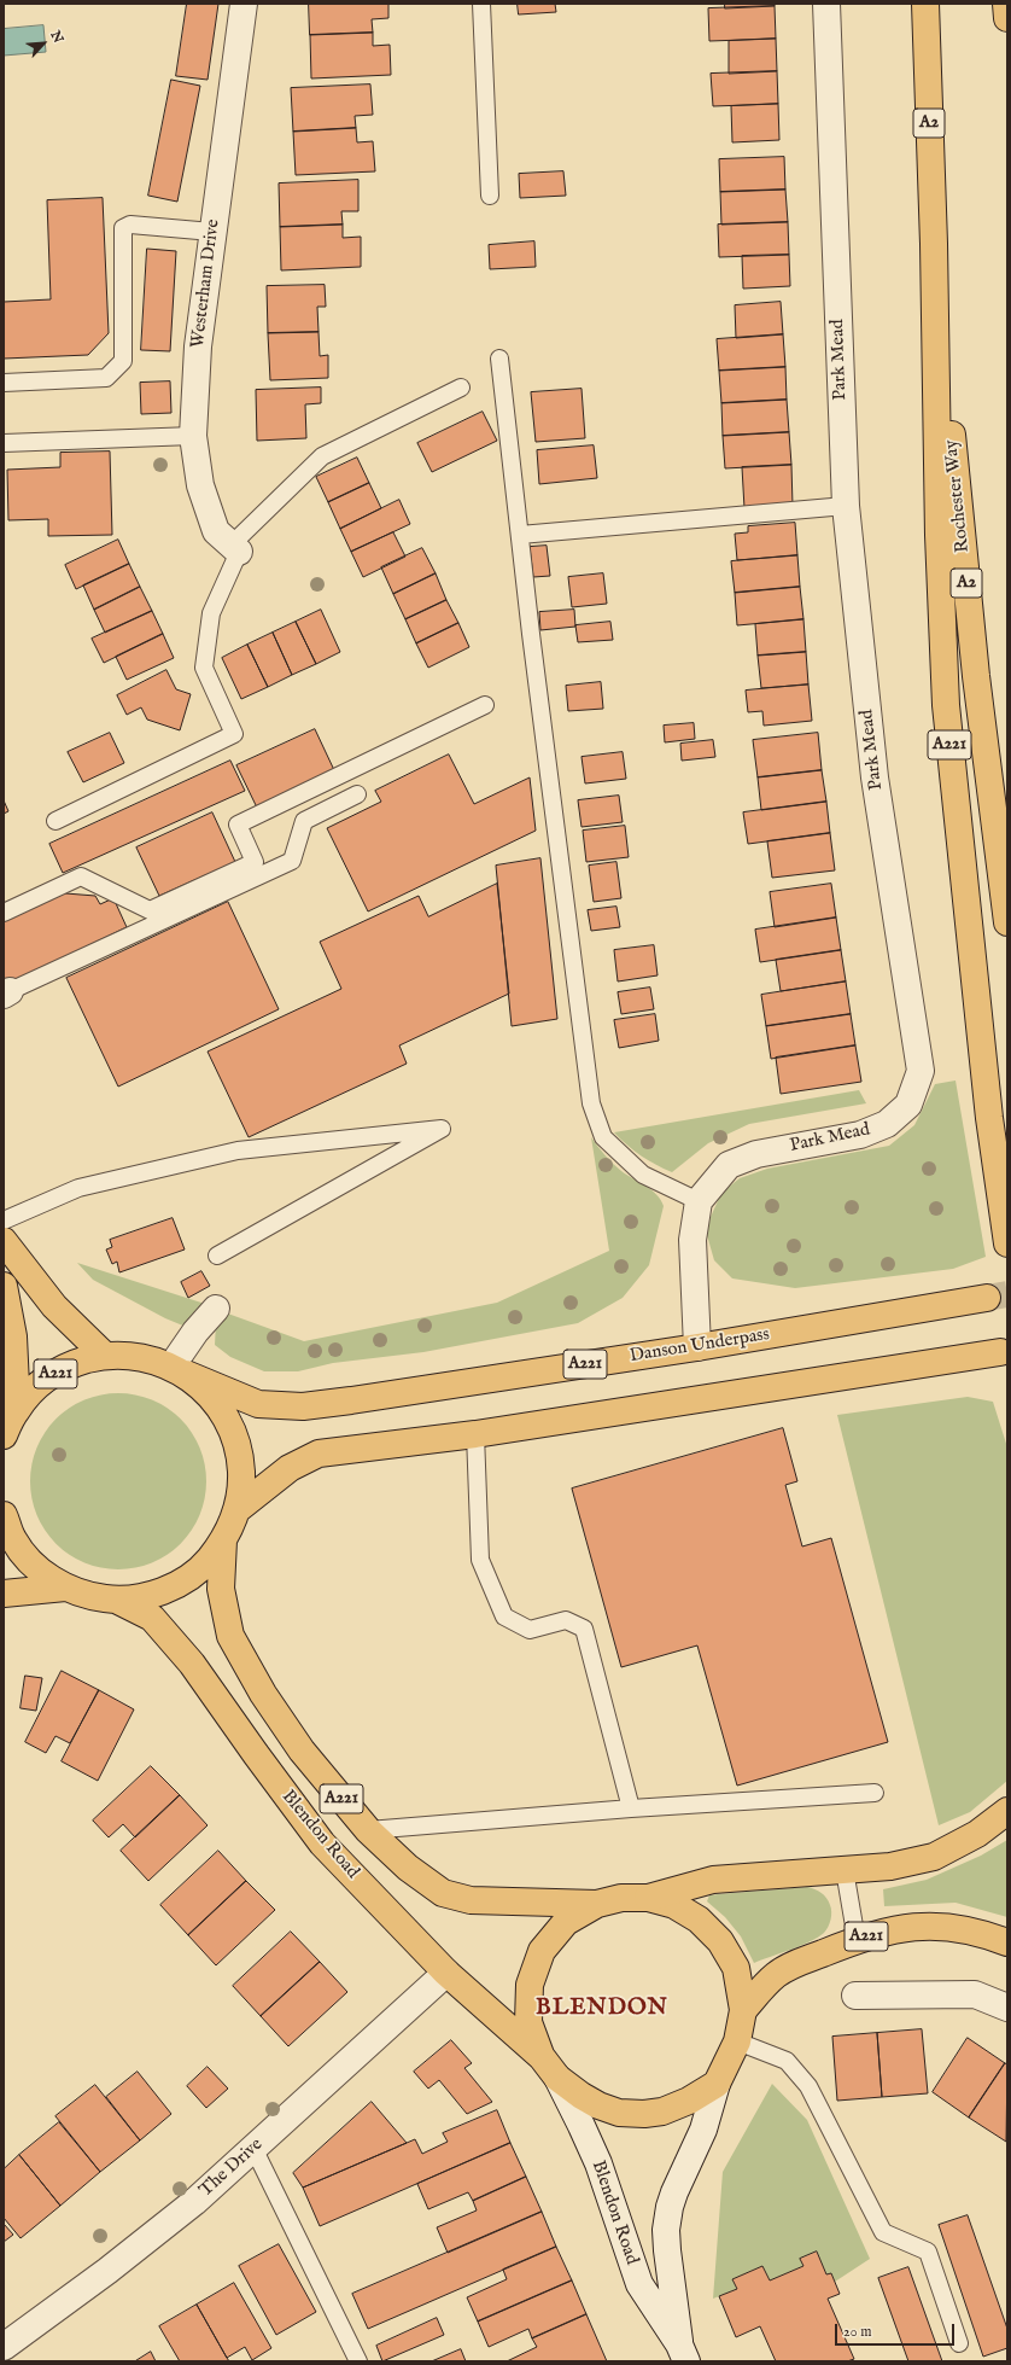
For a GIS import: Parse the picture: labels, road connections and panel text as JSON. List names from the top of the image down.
{
  "streets": {
    "main road": [
      "A2",
      "Rochester Way",
      "A221",
      "Danson Underpass",
      "Blendon Road"
    ],
    "street": ["Westerham Drive", "Park Mead", "The Drive"]
  },
  "crossings": [
    ["A2", "Rochester Way"],
    ["A2", "A221"],
    ["Rochester Way", "A221"],
    ["A221", "Danson Underpass"],
    ["A221", "Blendon Road"],
    ["Blendon Road", "The Drive"]
  ],
  "districts": ["BLENDON"],
  "scale_bar": "20 m",
  "north": "top right"
}
